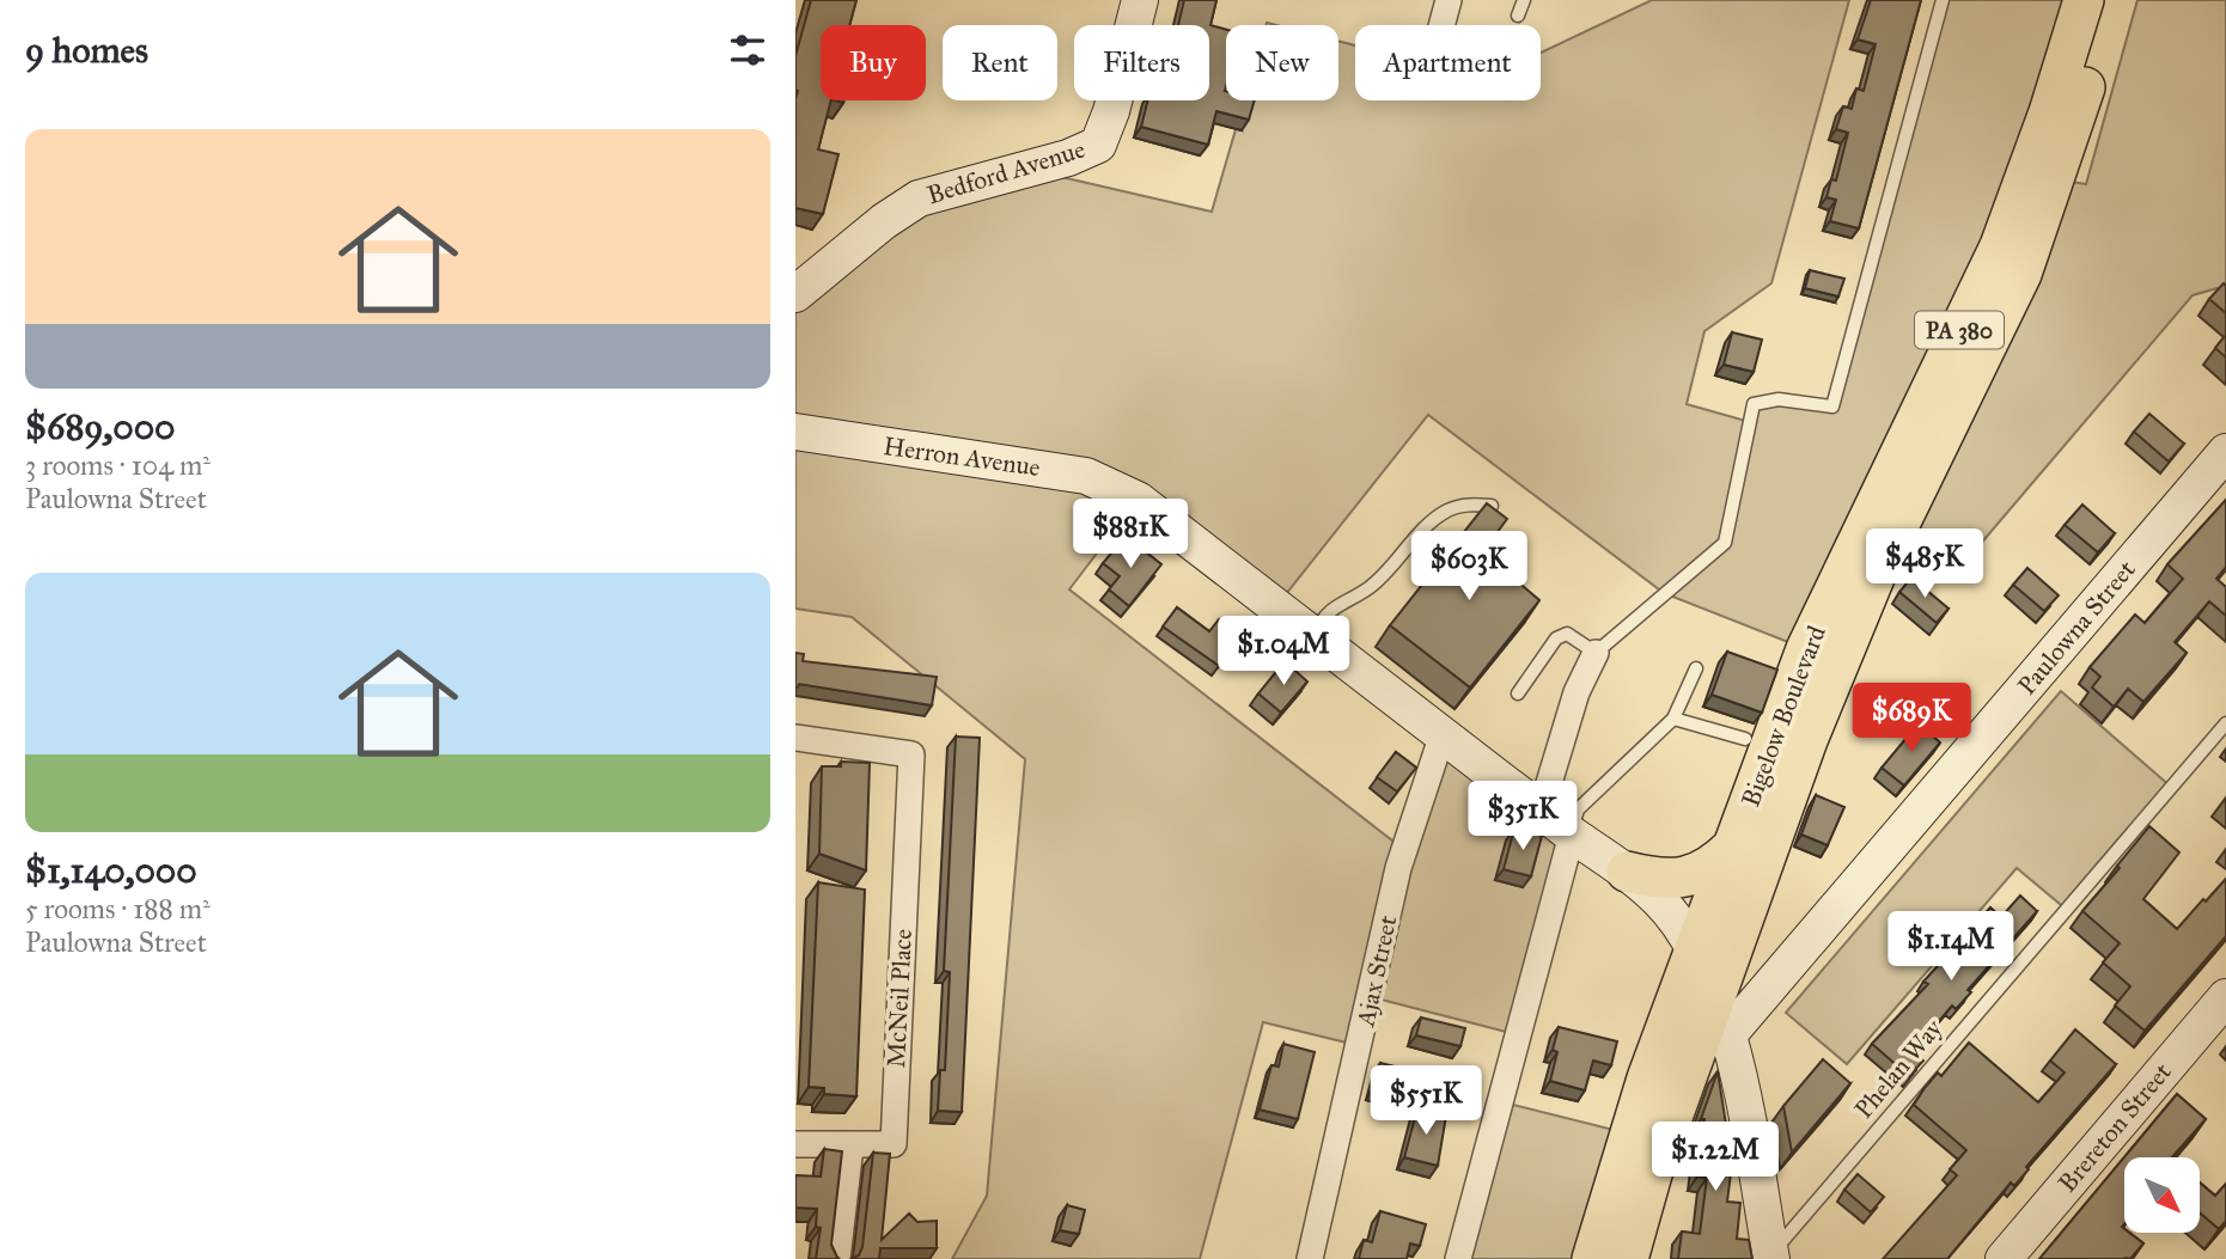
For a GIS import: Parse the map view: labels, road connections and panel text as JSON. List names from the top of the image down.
{
  "streets": {
    "main road": ["PA 380", "Bigelow Boulevard"],
    "street": [
      "Bedford Avenue",
      "Herron Avenue",
      "Paulowna Street",
      "Ajax Street",
      "McNeil Place",
      "Brereton Street"
    ],
    "lane": ["Phelan Way"]
  },
  "crossings": [
    ["Herron Avenue", "Paulowna Street"],
    ["Herron Avenue", "Bigelow Boulevard"],
    ["Herron Avenue", "Ajax Street"],
    ["Herron Avenue", "Phelan Way"],
    ["Paulowna Street", "Bigelow Boulevard"]
  ],
  "north": "bottom right",
  "page": {
    "heading": "9 homes",
    "chip": [
      "Buy",
      "Rent",
      "Filters",
      "New",
      "Apartment"
    ],
    "list": [
      {
        "name": "$689,000",
        "note": "3 rooms · 104 m² · Paulowna Street"
      },
      {
        "name": "$1,140,000",
        "note": "5 rooms · 188 m² · Paulowna Street"
      }
    ],
    "price": [
      "$881K",
      "$485K",
      "$603K",
      "$1.04M",
      "$689K",
      "$351K",
      "$1.14M",
      "$551K",
      "$1.22M"
    ]
  }
}
